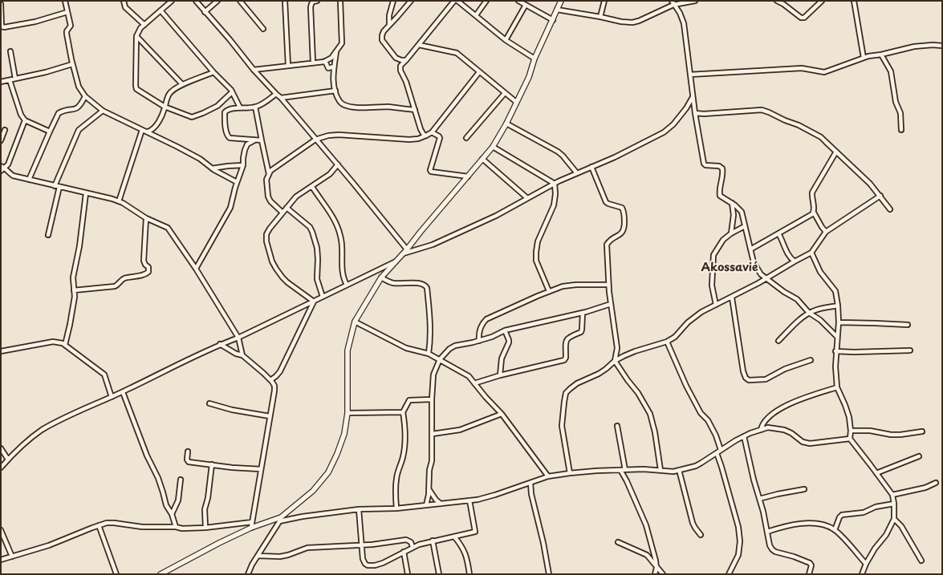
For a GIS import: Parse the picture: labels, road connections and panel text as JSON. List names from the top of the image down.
{
  "districts": ["Akossavié"]
}
